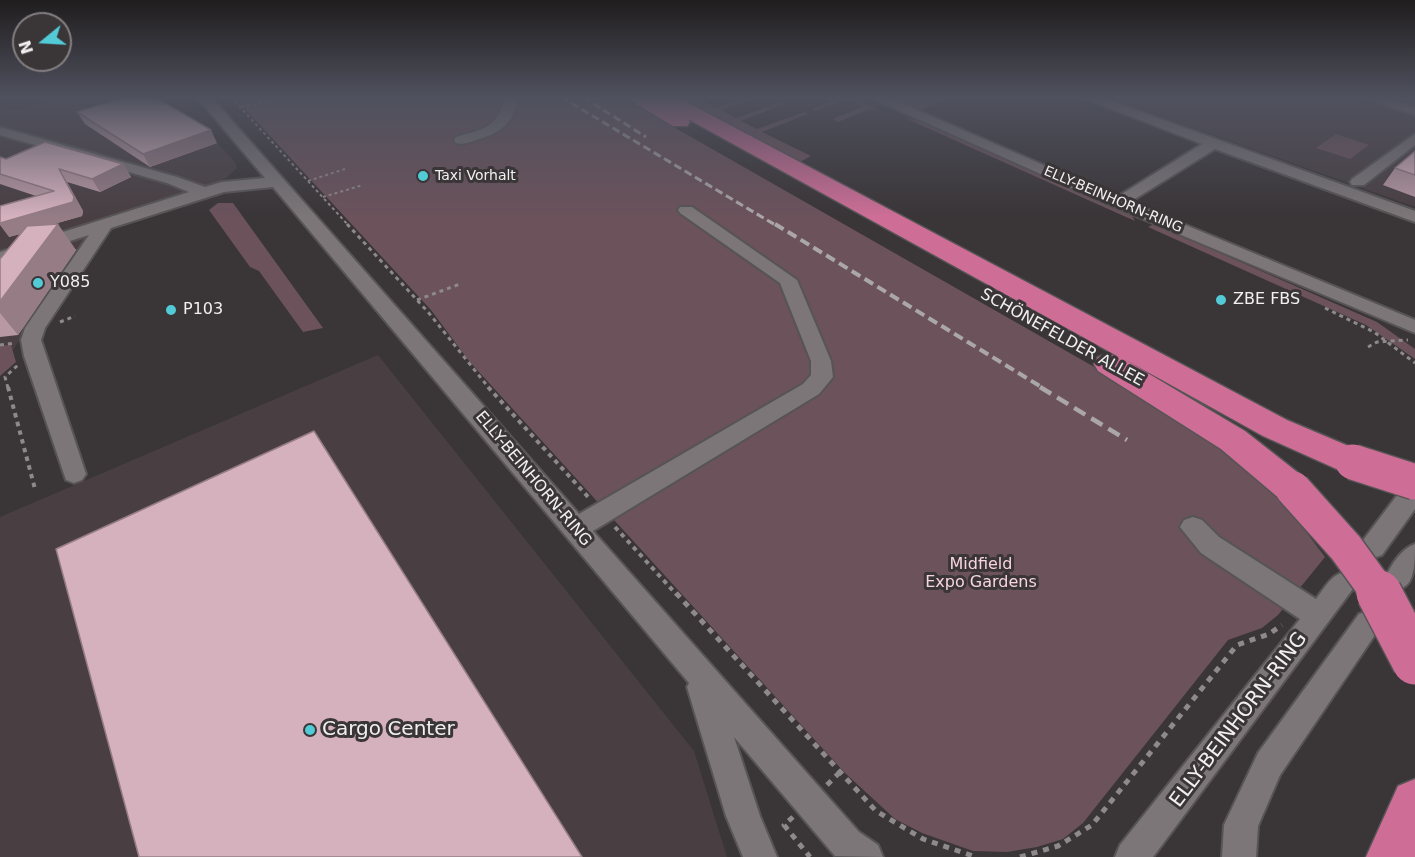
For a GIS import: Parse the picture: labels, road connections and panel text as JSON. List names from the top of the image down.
{
  "streets": {
    "highway": ["SCHÖNEFELDER ALLEE"],
    "street": ["ELLY-BEINHORN-RING"]
  },
  "parks": ["Midfield Expo Gardens"],
  "places": [
    "Taxi Vorhalt",
    "Y085",
    "ZBE FBS",
    "P103",
    "Cargo Center"
  ],
  "north": "left"
}
